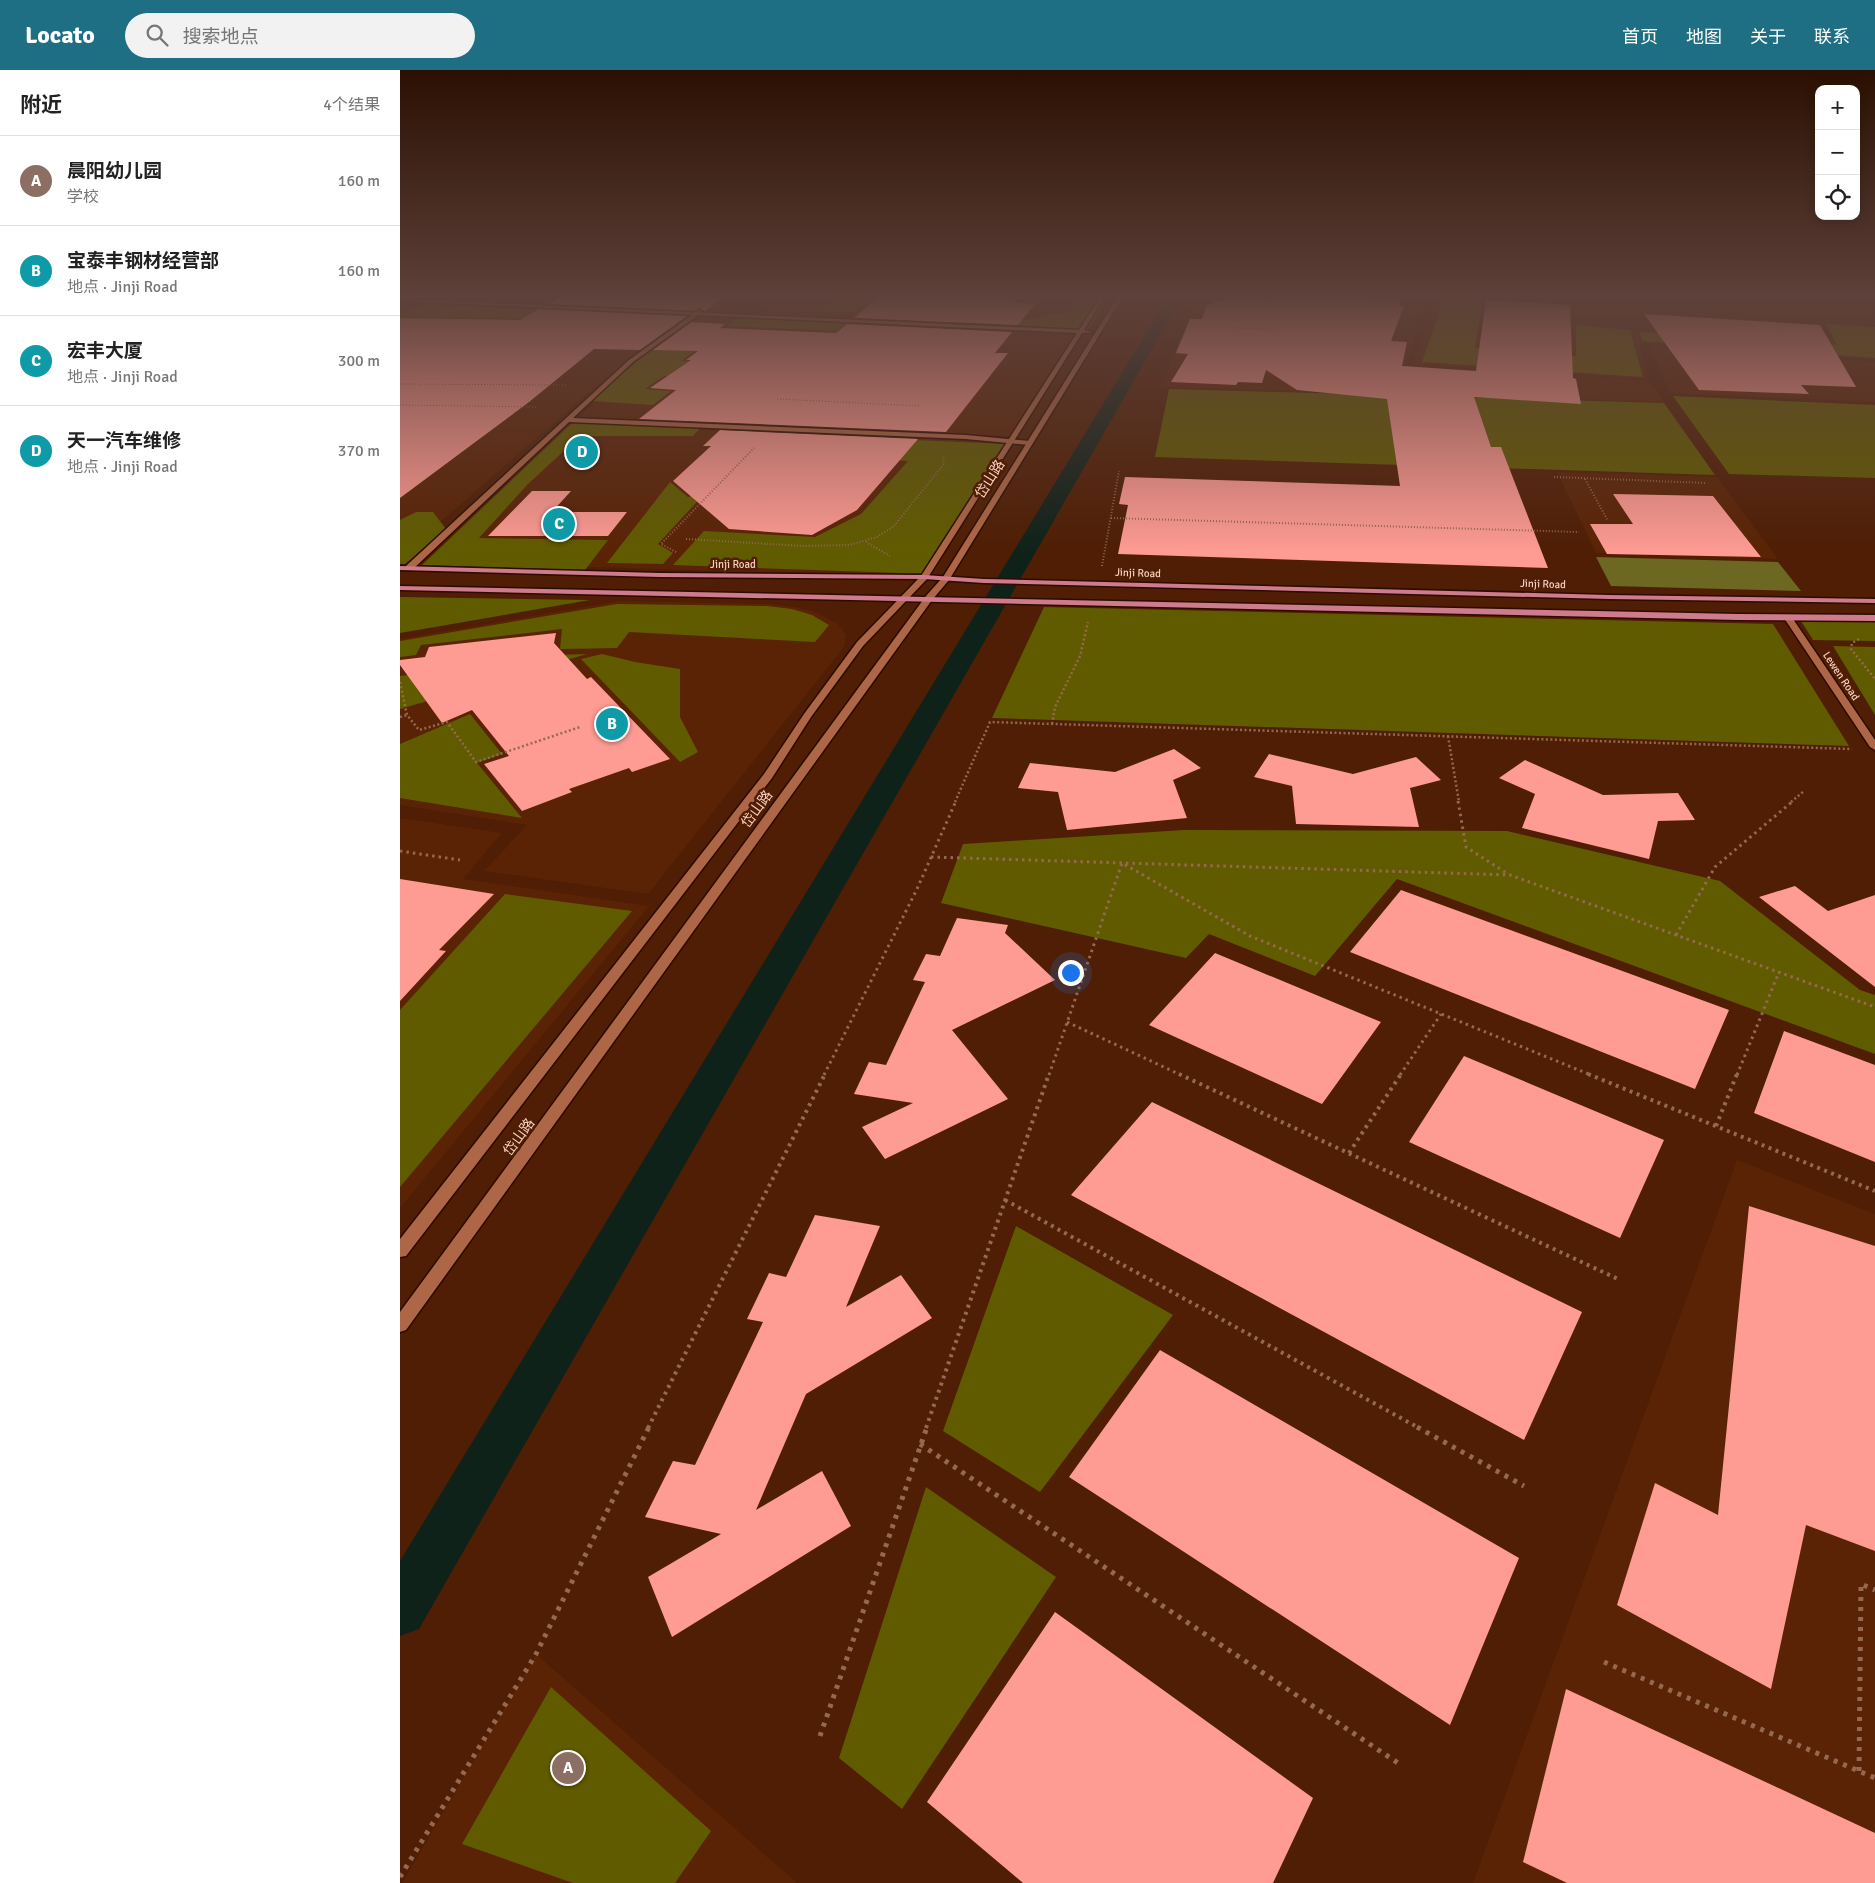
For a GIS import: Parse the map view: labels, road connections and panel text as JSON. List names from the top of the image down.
{
  "streets": {
    "main road": ["Jinji Road"],
    "street": ["岱山路", "Lewen Road"]
  },
  "crossings": [
    ["岱山路", "Jinji Road"]
  ],
  "page": {
    "header": "Locato",
    "search": "搜索地点",
    "nav": [
      "首页",
      "地图",
      "关于",
      "联系"
    ],
    "heading": ["附近", "4个结果"],
    "map_buttons": ["+", "−"],
    "list": [
      {
        "mark": "A",
        "name": "晨阳幼儿园",
        "note": "学校",
        "value": "160 m"
      },
      {
        "mark": "B",
        "name": "宝泰丰钢材经营部",
        "note": "地点 · Jinji Road",
        "value": "160 m"
      },
      {
        "mark": "C",
        "name": "宏丰大厦",
        "note": "地点 · Jinji Road",
        "value": "300 m"
      },
      {
        "mark": "D",
        "name": "天一汽车维修",
        "note": "地点 · Jinji Road",
        "value": "370 m"
      }
    ],
    "pins": [
      "D",
      "C",
      "B",
      "A"
    ]
  }
}
